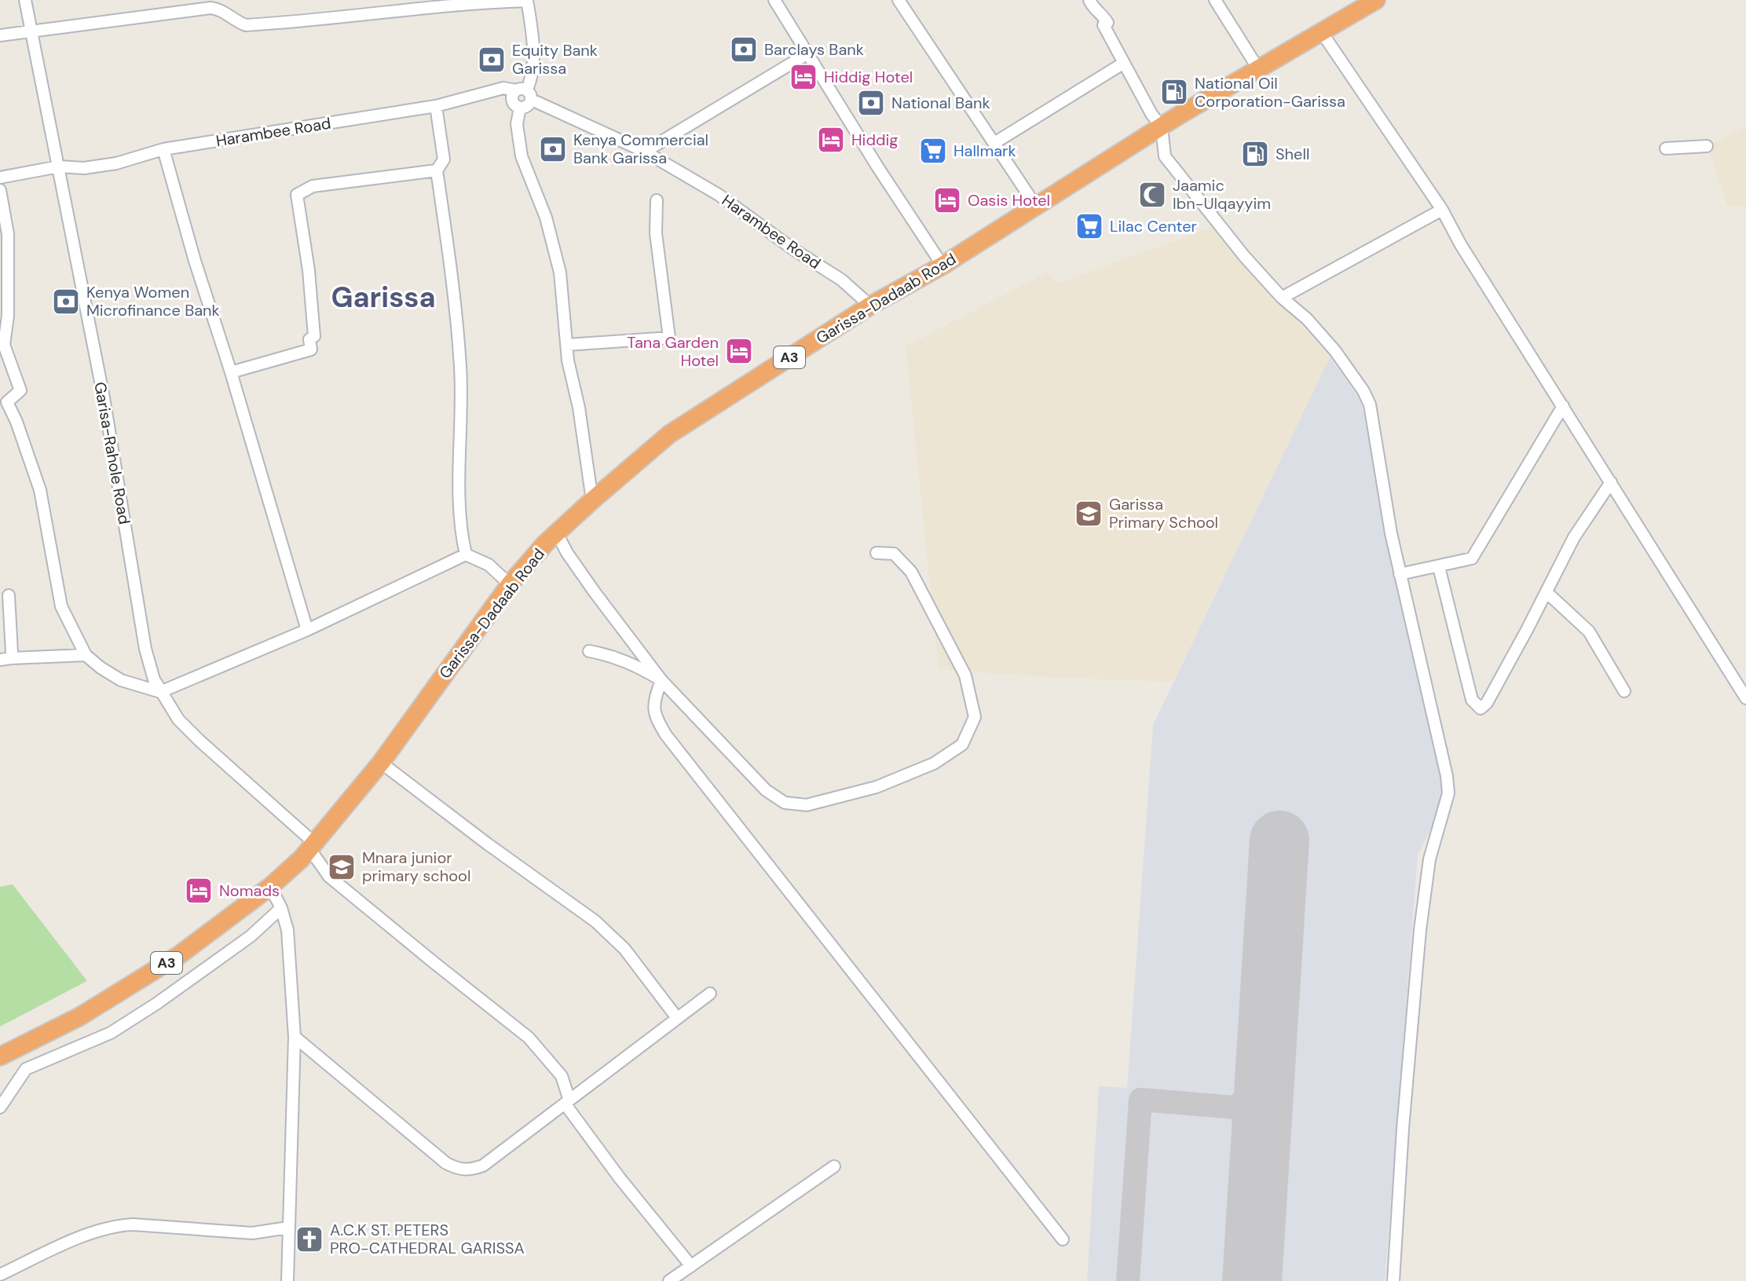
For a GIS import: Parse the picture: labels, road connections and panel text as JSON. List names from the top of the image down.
{
  "streets": {
    "highway": ["Garissa-Dadaab Road", "A3"],
    "street": ["Harambee Road", "Garisa-Rahole Road"]
  },
  "crossings": [
    ["Harambee Road", "Garissa-Dadaab Road"],
    ["Harambee Road", "Garisa-Rahole Road"],
    ["Garissa-Dadaab Road", "A3"],
    ["Garissa-Dadaab Road", "Garisa-Rahole Road"],
    ["A3", "Garisa-Rahole Road"]
  ],
  "districts": ["Garissa"],
  "places": {
    "bank": [
      "Barclays Bank",
      "Equity Bank Garissa",
      "National Bank",
      "Kenya Commercial Bank Garissa",
      "Kenya Women Microfinance Bank"
    ],
    "hotel": [
      "Hiddig Hotel",
      "Hiddig",
      "Oasis Hotel",
      "Tana Garden Hotel",
      "Nomads"
    ],
    "fuel station": ["National Oil Corporation-Garissa", "Shell"],
    "supermarket": ["Hallmark", "Lilac Center"],
    "mosque": ["Jaamic Ibn-Ulqayyim"],
    "school or university": ["Garissa Primary School", "Mnara junior primary school"],
    "church": ["A.C.K ST. PETERS PRO-CATHEDRAL GARISSA"]
  }
}
